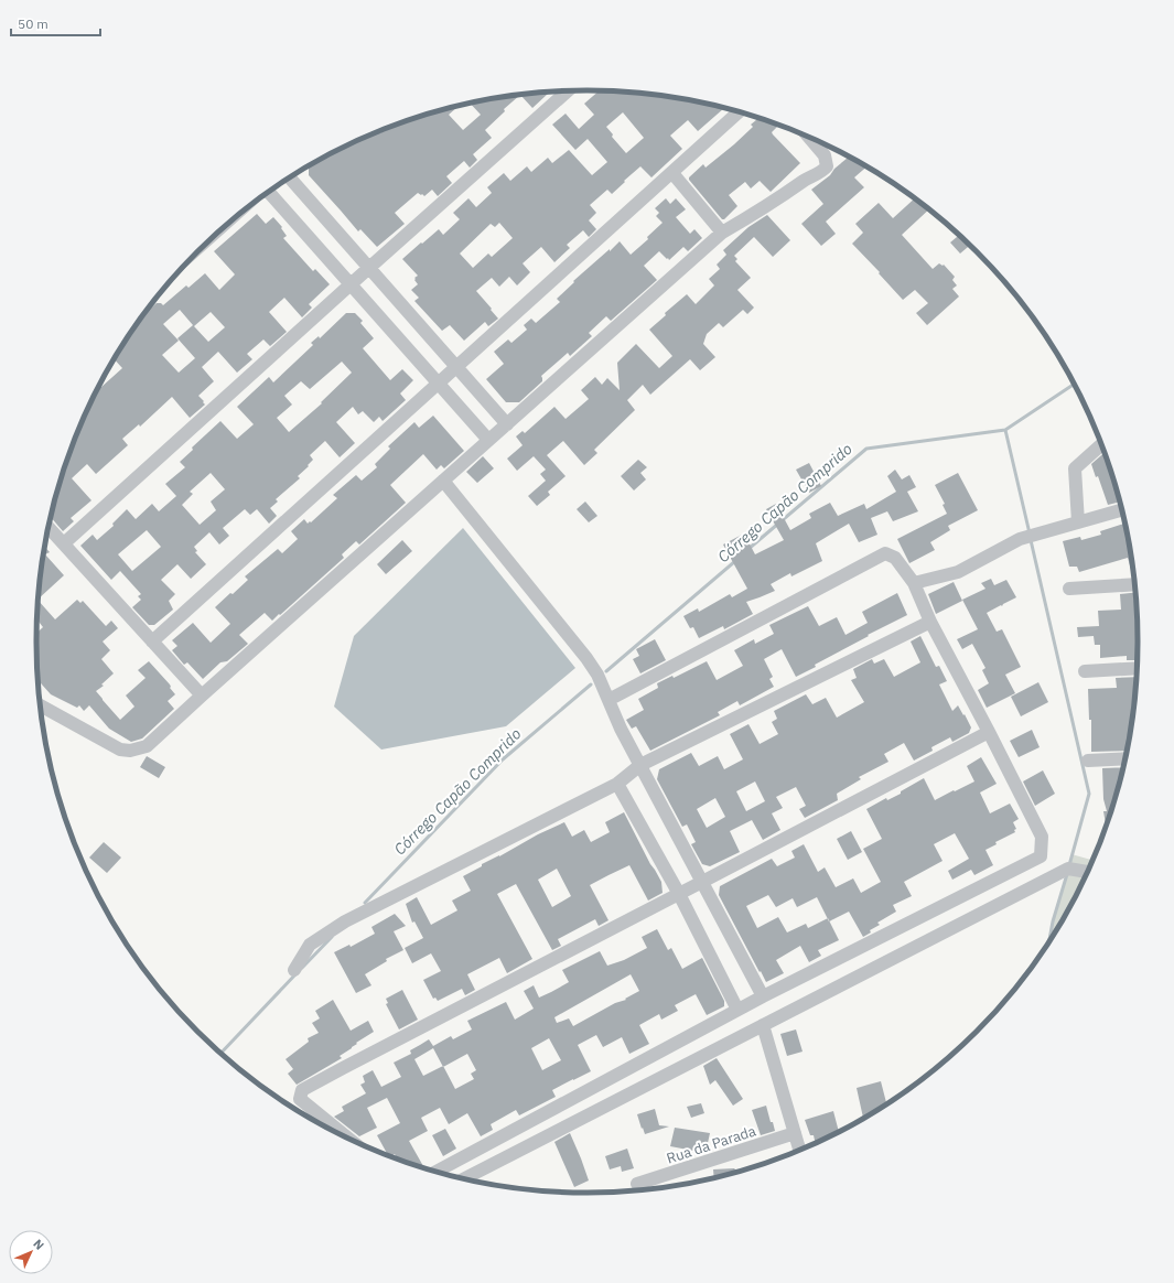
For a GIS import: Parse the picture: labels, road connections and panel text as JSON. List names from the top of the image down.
{
  "streets": {
    "street": ["Rua da Parada"]
  },
  "water": ["Córrego Capão Comprido"],
  "scale_bar": "50 m",
  "north": "top right"
}
